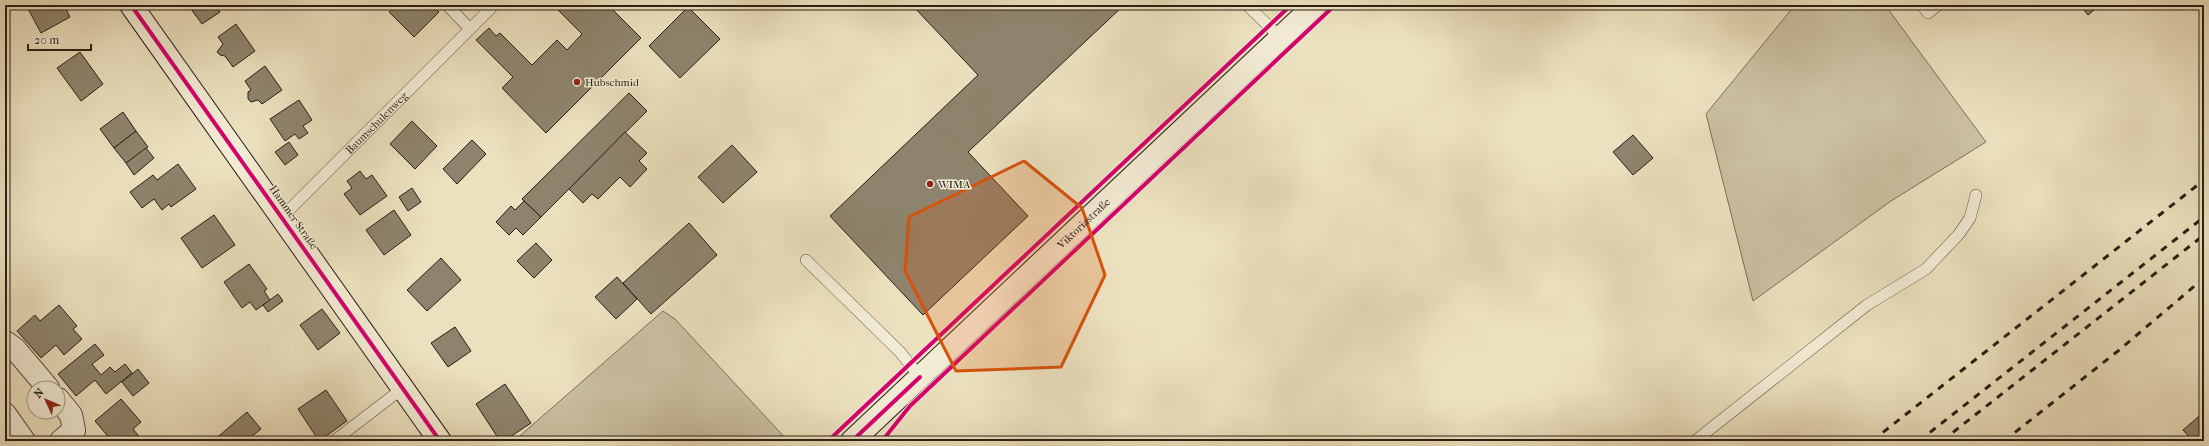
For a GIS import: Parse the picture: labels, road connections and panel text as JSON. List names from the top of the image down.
{
  "streets": {
    "street": ["Hammer Straße", "Viktoriastraße"],
    "lane": ["Baumschulenweg"]
  },
  "crossings": [
    ["Baumschulenweg", "Hammer Straße"]
  ],
  "places": ["Hubschmid", "WIMA"],
  "scale_bar": "20 m",
  "north": "top left"
}
